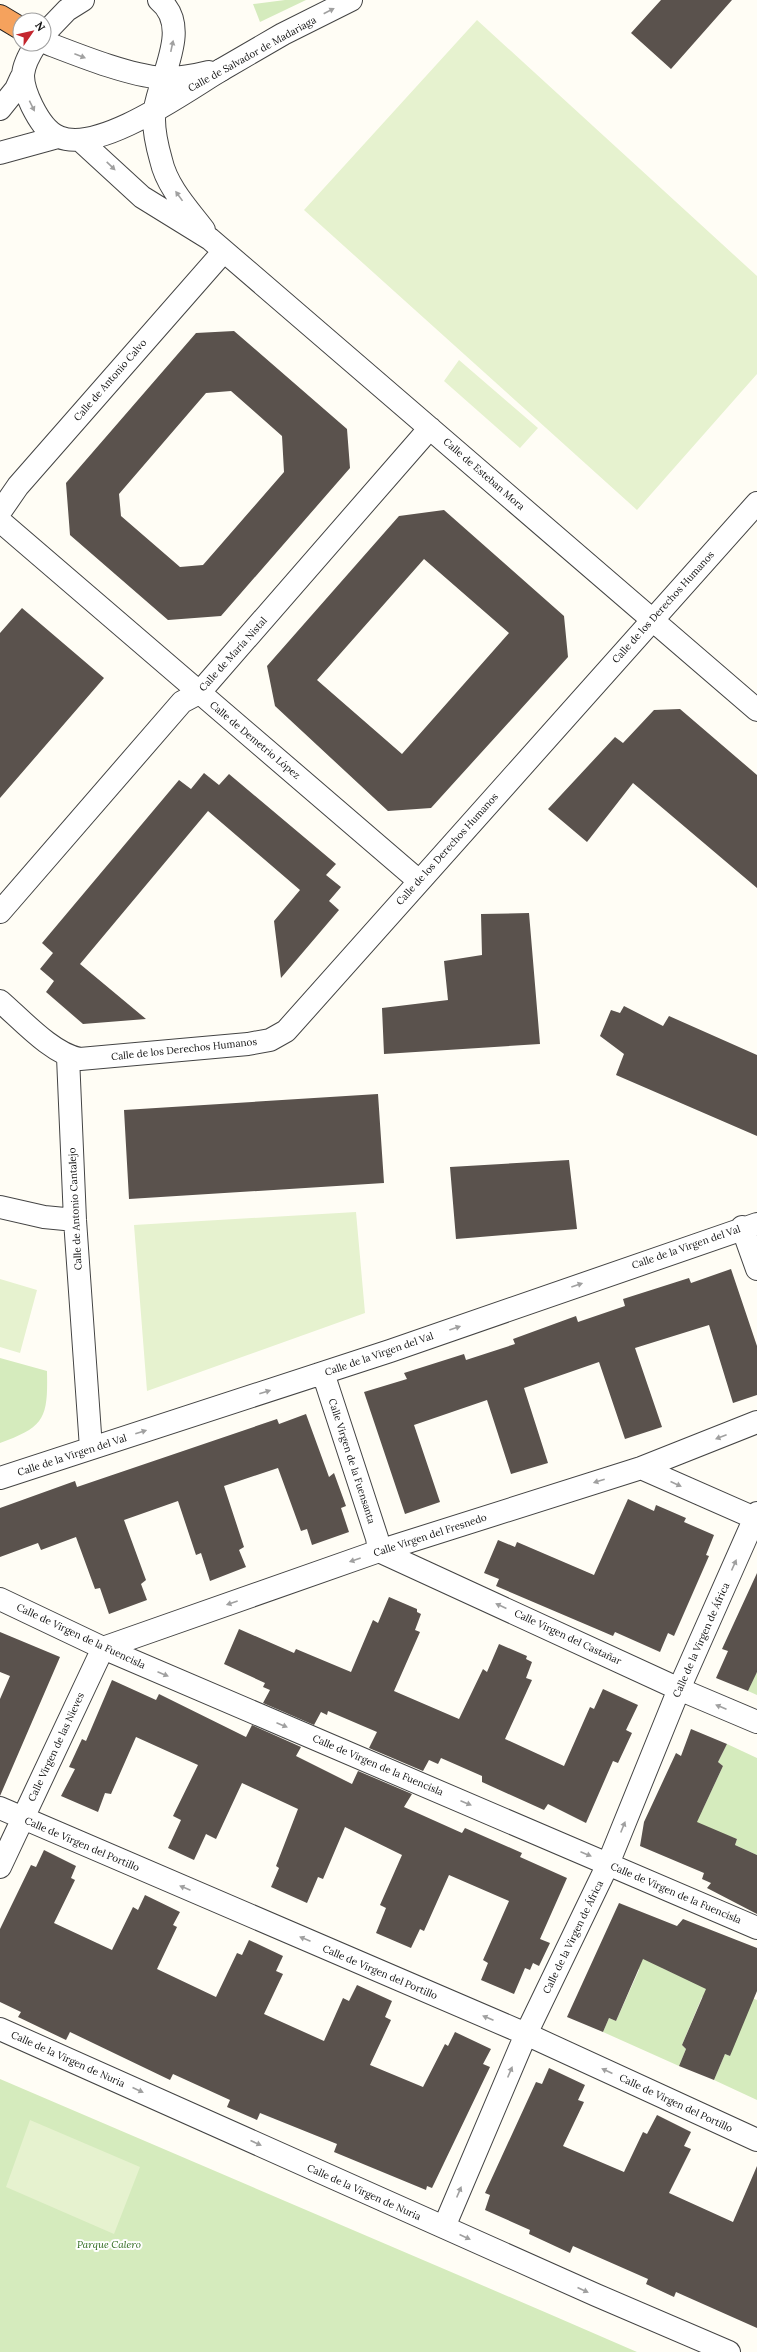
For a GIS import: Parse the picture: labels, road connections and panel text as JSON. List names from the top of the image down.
{
  "streets": {
    "street": [
      "Calle de Salvador de Madariaga",
      "Calle de Antonio Calvo",
      "Calle de Esteban Mora",
      "Calle de los Derechos Humanos",
      "Calle de María Nistal",
      "Calle de Demetrio López",
      "Calle de Antonio Cantalejo",
      "Calle de la Virgen del Val",
      "Calle Virgen de la Fuensanta",
      "Calle Virgen del Fresnedo",
      "Calle de Virgen de la Fuencisla",
      "Calle Virgen del Castañar",
      "Calle de la Virgen de África",
      "Calle Virgen de las Nieves",
      "Calle de Virgen del Portillo",
      "Calle de la Virgen de Nuria"
    ]
  },
  "crossings": [
    ["Calle de Salvador de Madariaga", "Calle de Esteban Mora"],
    ["Calle de Antonio Calvo", "Calle de Esteban Mora"],
    ["Calle de Esteban Mora", "Calle de los Derechos Humanos"],
    ["Calle de Esteban Mora", "Calle de María Nistal"],
    ["Calle de los Derechos Humanos", "Calle de Demetrio López"],
    ["Calle de los Derechos Humanos", "Calle de Antonio Cantalejo"],
    ["Calle de María Nistal", "Calle de Demetrio López"],
    ["Calle de Antonio Cantalejo", "Calle de la Virgen del Val"],
    ["Calle de la Virgen del Val", "Calle Virgen de la Fuensanta"],
    ["Calle Virgen de la Fuensanta", "Calle Virgen del Fresnedo"],
    ["Calle Virgen de la Fuensanta", "Calle Virgen del Castañar"],
    ["Calle Virgen del Fresnedo", "Calle de Virgen de la Fuencisla"],
    ["Calle Virgen del Fresnedo", "Calle Virgen del Castañar"],
    ["Calle Virgen del Fresnedo", "Calle Virgen de las Nieves"],
    ["Calle de Virgen de la Fuencisla", "Calle de la Virgen de África"],
    ["Calle de Virgen de la Fuencisla", "Calle Virgen de las Nieves"],
    ["Calle Virgen del Castañar", "Calle de la Virgen de África"],
    ["Calle de la Virgen de África", "Calle de Virgen del Portillo"],
    ["Calle de la Virgen de África", "Calle de la Virgen de Nuria"],
    ["Calle Virgen de las Nieves", "Calle de Virgen del Portillo"]
  ],
  "one_way": [
    "Calle de Salvador de Madariaga",
    "Calle de la Virgen del Val",
    "Calle Virgen del Fresnedo",
    "Calle de Virgen de la Fuencisla",
    "Calle de la Virgen de África",
    "Calle de Virgen del Portillo",
    "Calle de la Virgen de Nuria"
  ],
  "parks": ["Parque Calero"],
  "north": "top right"
}
